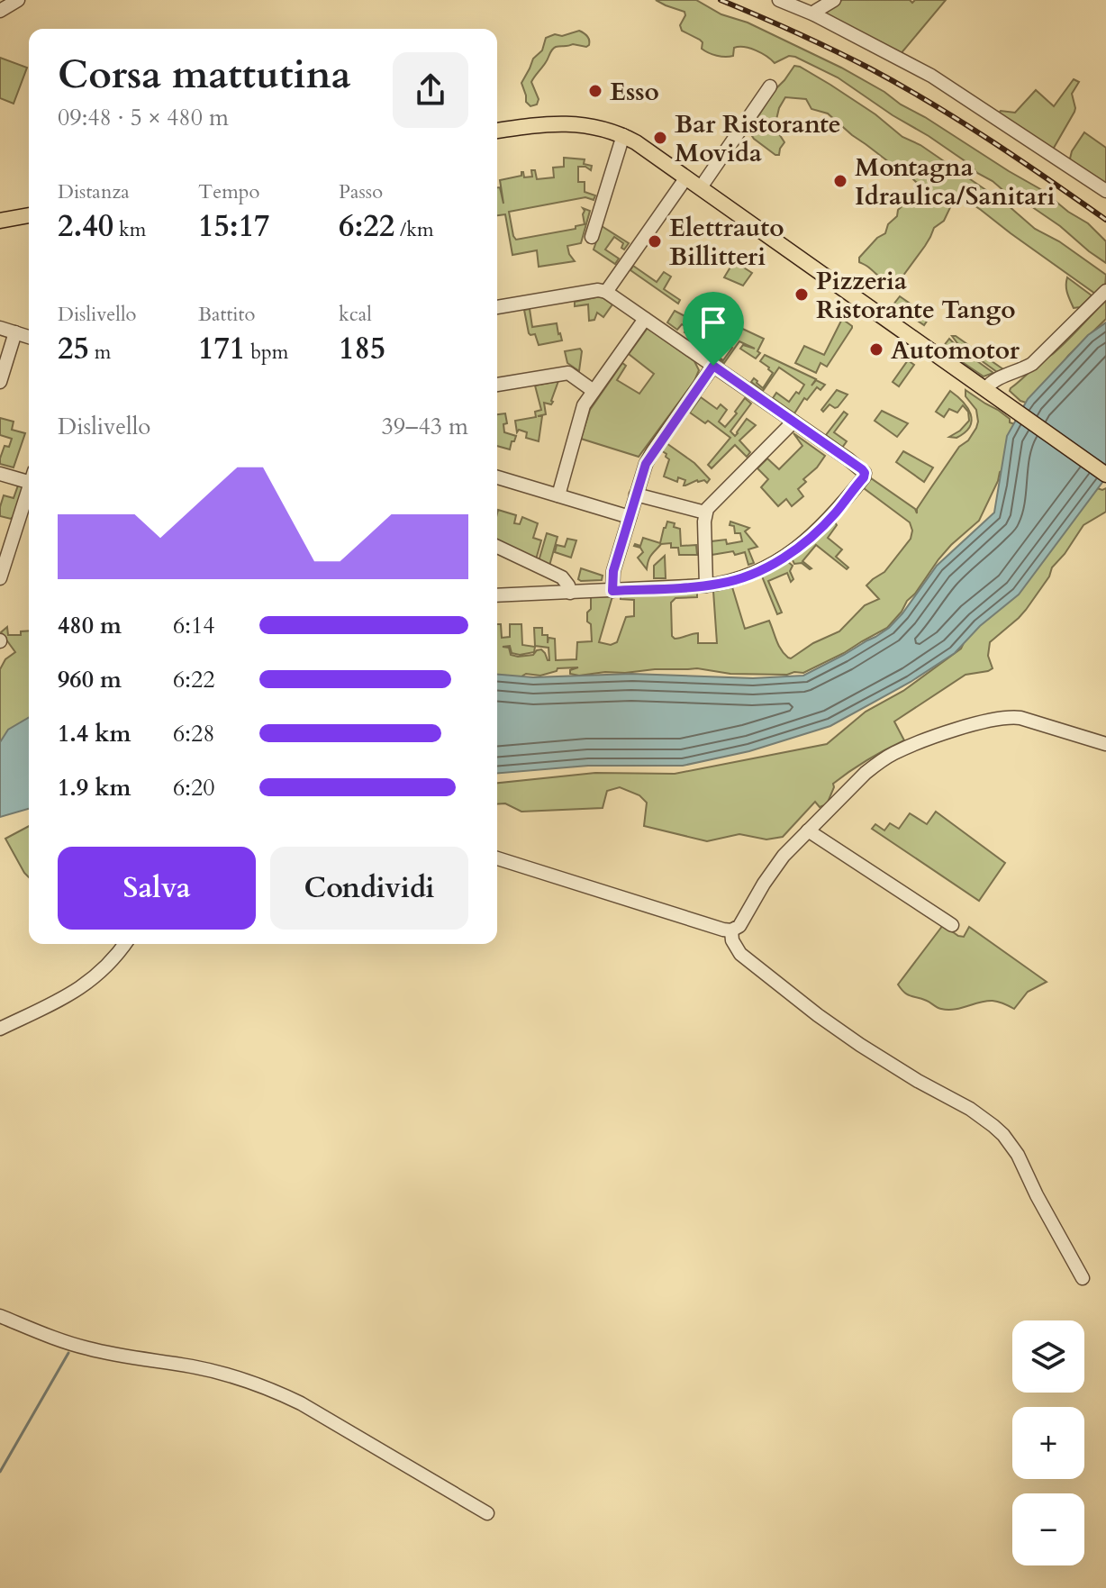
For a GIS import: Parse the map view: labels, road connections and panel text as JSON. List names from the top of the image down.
{
  "places": [
    "Esso",
    "Bar Ristorante Movida",
    "Montagna Idraulica/Sanitari",
    "Elettrauto Billitteri",
    "Pizzeria Ristorante Tango",
    "Automotor"
  ],
  "page": {
    "heading": ["Corsa mattutina", "09:48 · 5 × 480 m"],
    "stats": [
      ["Distanza", "2.40 km"],
      ["Tempo", "15:17"],
      ["Passo", "6:22 /km"],
      ["Dislivello", "25 m"],
      ["Battito", "171 bpm"],
      ["kcal", "185"]
    ],
    "chart": ["Dislivello", "39–43 m"],
    "list": [
      {
        "name": "480 m",
        "note": "6:14"
      },
      {
        "name": "960 m",
        "note": "6:22"
      },
      {
        "name": "1.4 km",
        "note": "6:28"
      },
      {
        "name": "1.9 km",
        "note": "6:20"
      }
    ],
    "buttons": ["Salva", "Condividi"],
    "map_buttons": ["+", "−"]
  }
}
